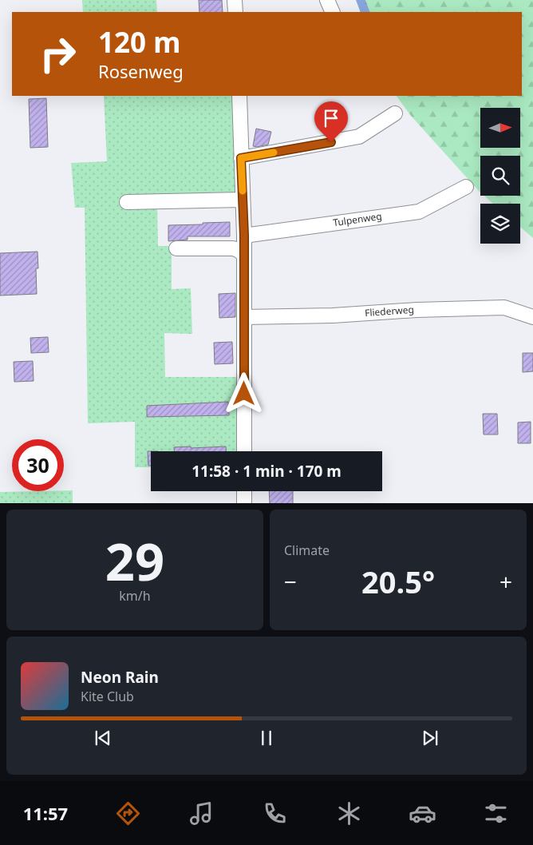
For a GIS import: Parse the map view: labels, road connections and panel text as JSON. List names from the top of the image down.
{
  "streets": {
    "street": ["Tulpenweg", "Fliederweg"]
  },
  "north": "right",
  "page": {
    "turn": ["120 m", "Rosenweg"],
    "limit": "30",
    "trip": "11:58 · 1 min · 170 m",
    "tile": [
      ["29", "km/h"],
      "Climate"
    ],
    "heat": ["−", "20.5°", "+"],
    "song": ["Neon Rain", "Kite Club"],
    "tabs": "11:57"
  }
}
